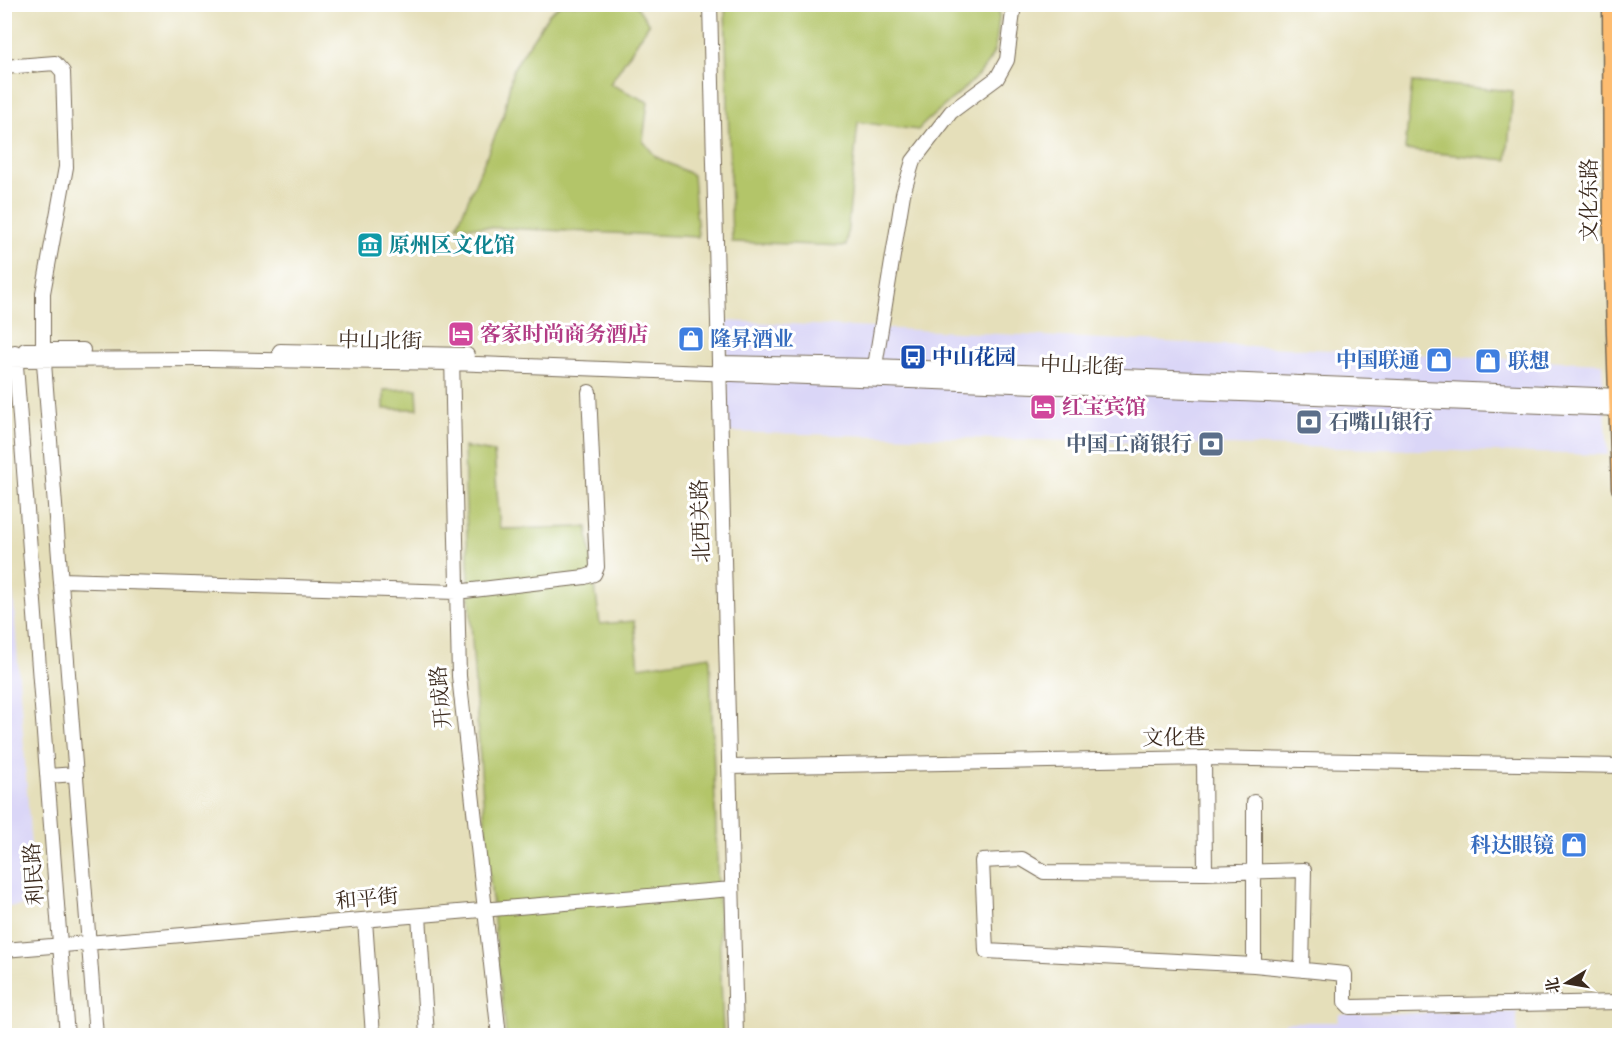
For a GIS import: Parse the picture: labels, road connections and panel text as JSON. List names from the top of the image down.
{
  "streets": {
    "main road": ["文化东路"],
    "street": [
      "中山北街",
      "北西关路",
      "开成路",
      "文化巷",
      "利民路",
      "和平街"
    ]
  },
  "crossings": [
    ["文化东路", "中山北街"],
    ["中山北街", "北西关路"],
    ["中山北街", "开成路"],
    ["中山北街", "利民路"],
    ["北西关路", "文化巷"],
    ["北西关路", "和平街"],
    ["开成路", "和平街"],
    ["利民路", "和平街"]
  ],
  "places": {
    "museum": ["原州区文化馆"],
    "hotel": ["客家时尚商务酒店", "红宝宾馆"],
    "shop": [
      "隆昇酒业",
      "中国联通",
      "联想",
      "科达眼镜"
    ],
    "bus stop": ["中山花园"],
    "bank": ["石嘴山银行", "中国工商银行"]
  },
  "north": "left"
}
